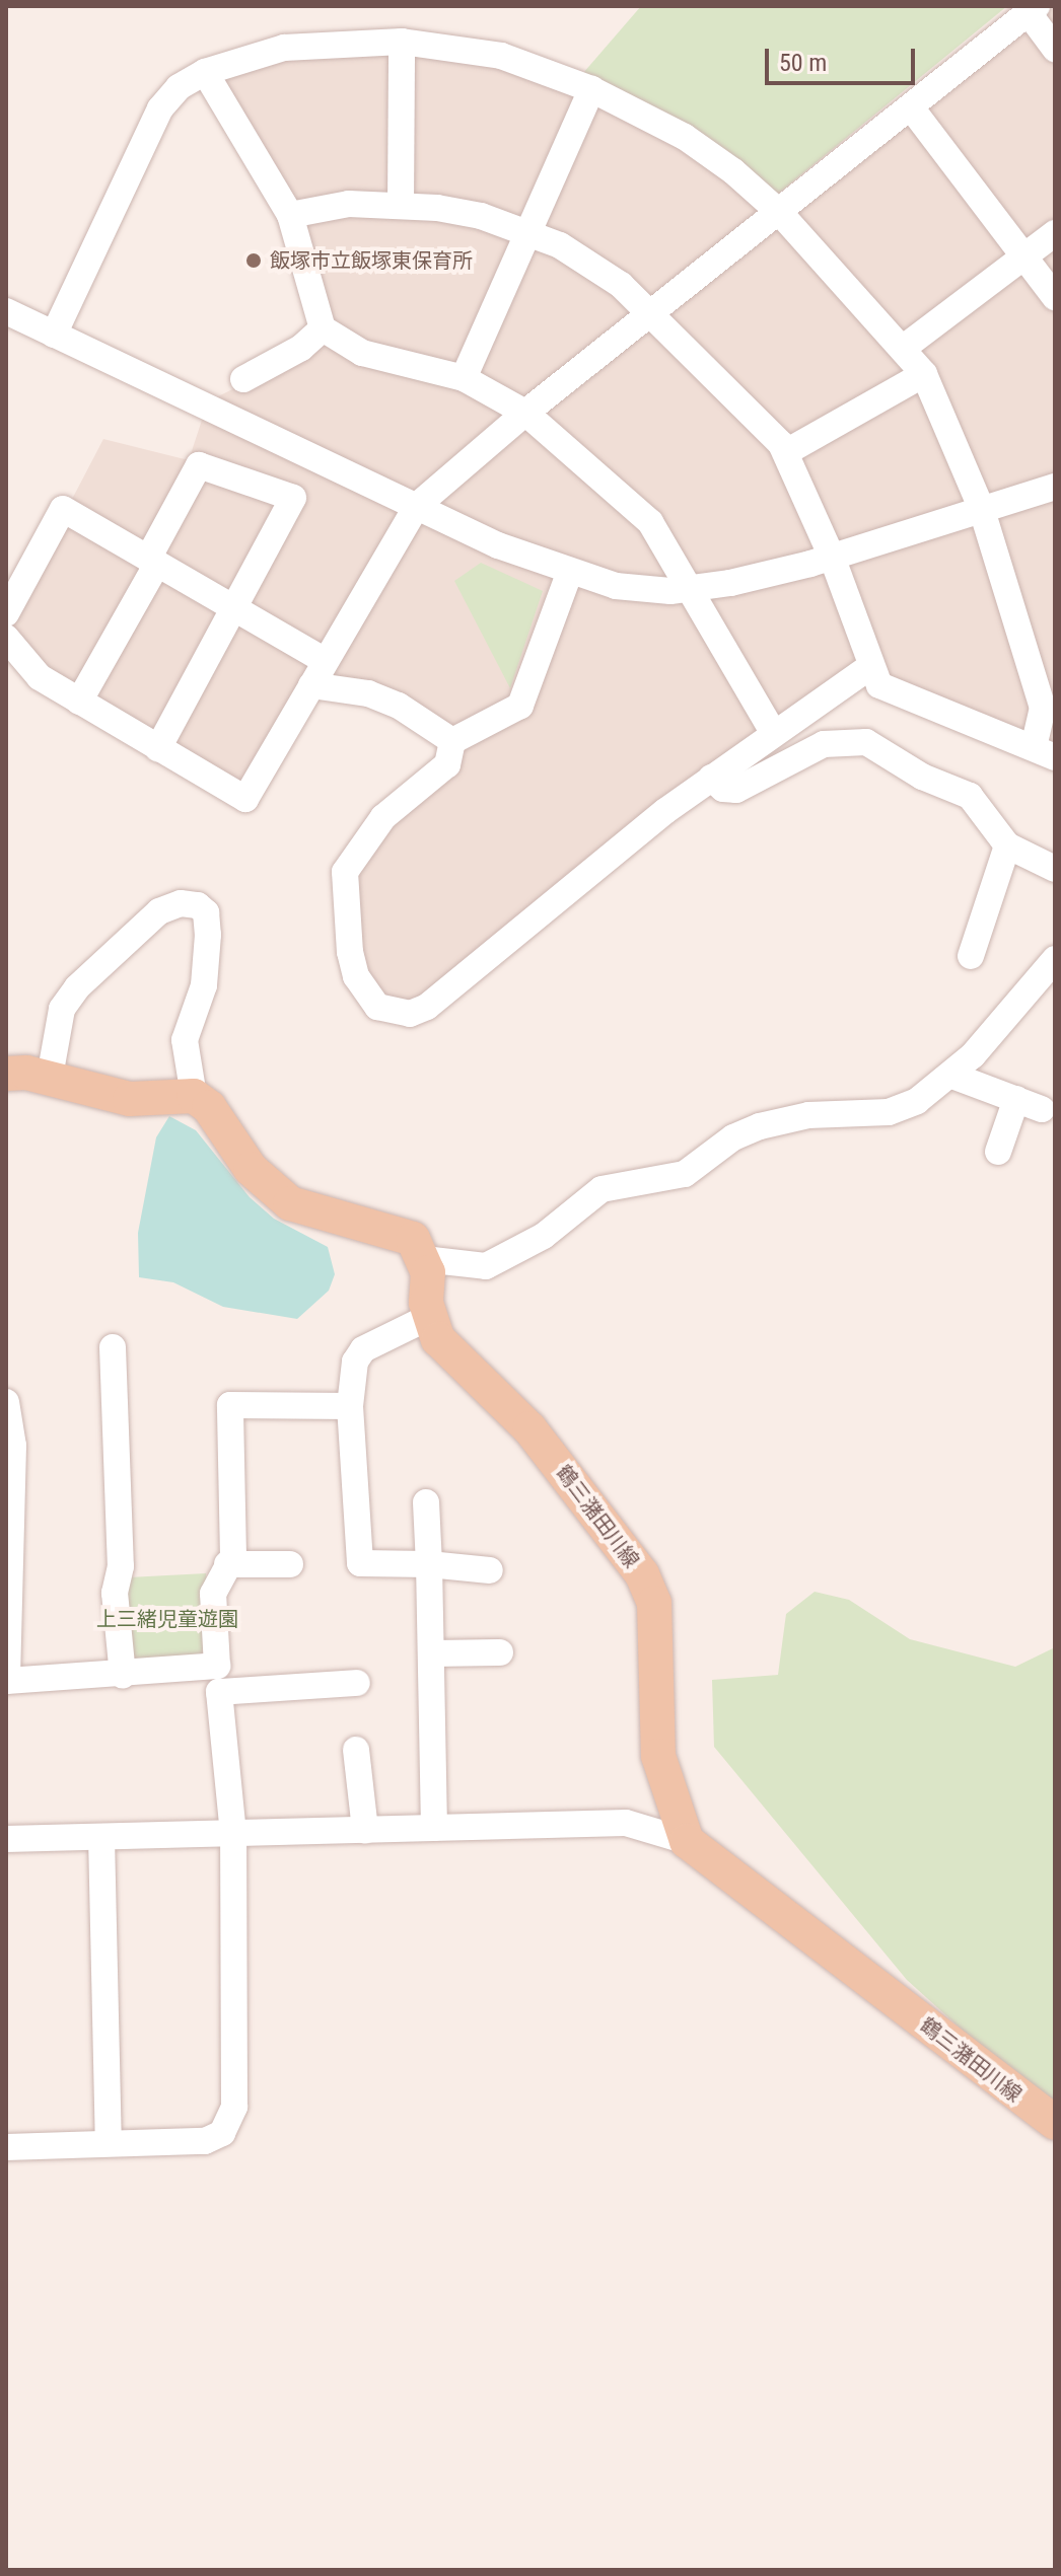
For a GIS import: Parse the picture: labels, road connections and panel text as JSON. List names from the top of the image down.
{
  "streets": {
    "main road": ["鶴三潴田川線"]
  },
  "parks": ["上三緒児童遊園"],
  "places": ["飯塚市立飯塚東保育所"],
  "scale_bar": "50 m"
}
